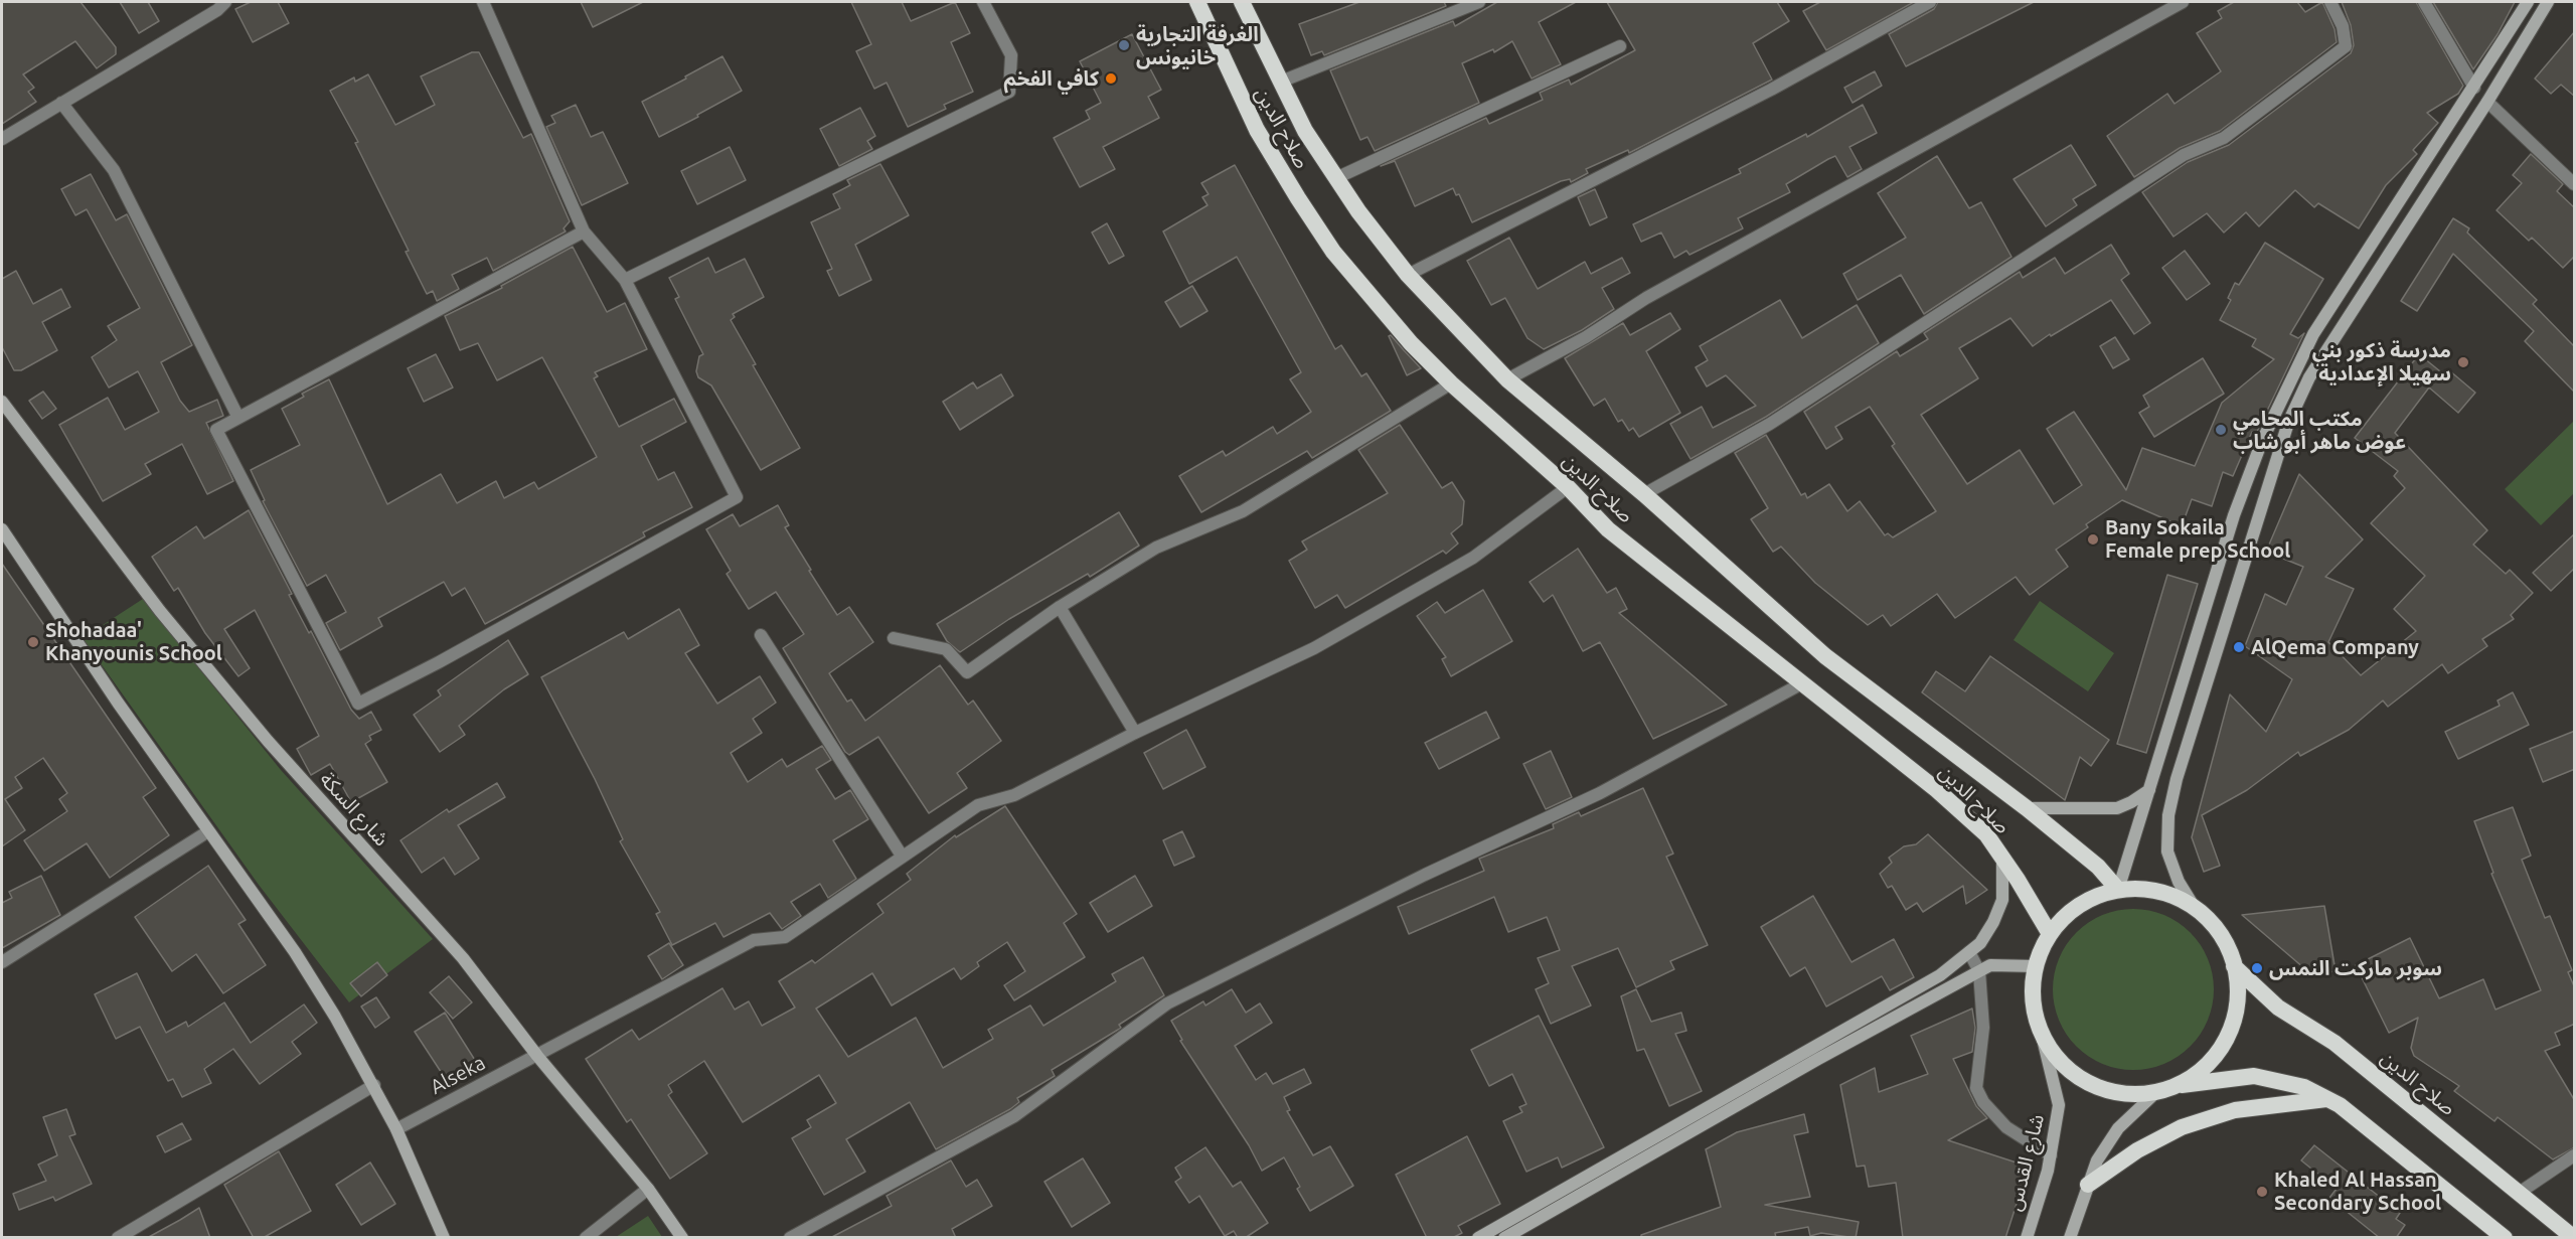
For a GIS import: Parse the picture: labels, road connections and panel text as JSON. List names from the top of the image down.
{
  "streets": {
    "highway": ["صلاح الدين"],
    "main road": ["شارع السكة", "شارع القدس"],
    "street": ["Alseka"]
  },
  "crossings": [
    ["صلاح الدين", "Alseka"],
    ["صلاح الدين", "شارع القدس"],
    ["شارع السكة", "Alseka"]
  ],
  "places": [
    "الغرفة التجارية خانيونس",
    "كافي الفخم",
    "مدرسة ذكور بني سهيلا الإعدادية",
    "مكتب المحامي عوض ماهر أبو شاب",
    "Bany Sokaila Female prep School",
    "Shohadaa' Khanyounis School",
    "AlQema Company",
    "سوبر ماركت النمس",
    "Khaled Al Hassan Secondary School"
  ]
}
